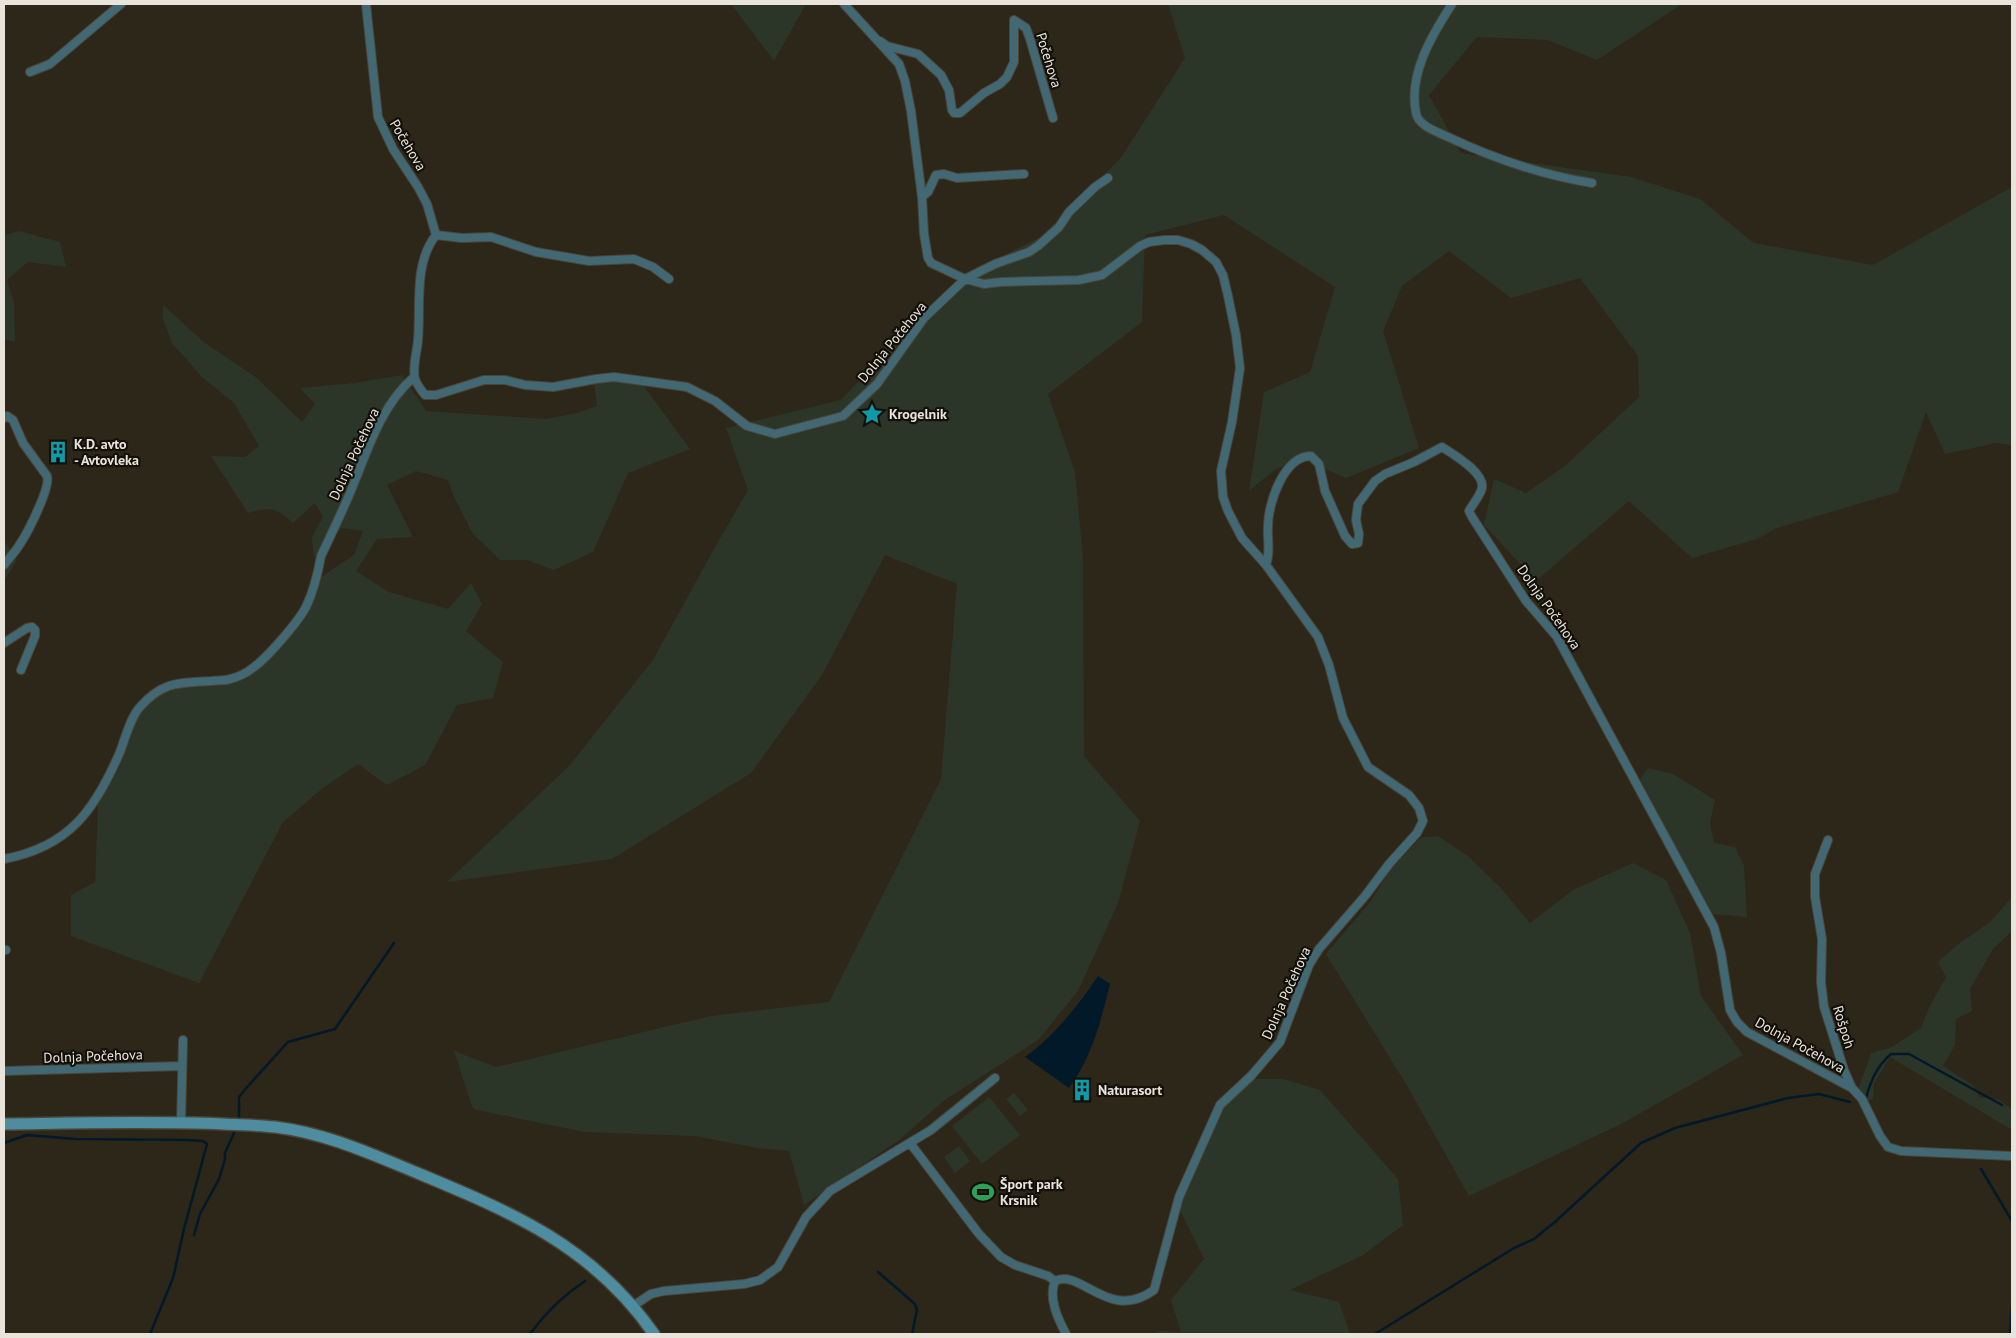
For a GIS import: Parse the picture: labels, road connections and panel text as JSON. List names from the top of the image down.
{
  "streets": {
    "street": ["Počehova", "Dolnja Počehova", "Rošpoh"]
  },
  "crossings": [
    ["Počehova", "Dolnja Počehova"],
    ["Dolnja Počehova", "Rošpoh"]
  ],
  "places": {
    "place": ["Krogelnik"],
    "building": ["K.D. avto - Avtovleka", "Naturasort"],
    "sports": ["Šport park Krsnik"]
  }
}
